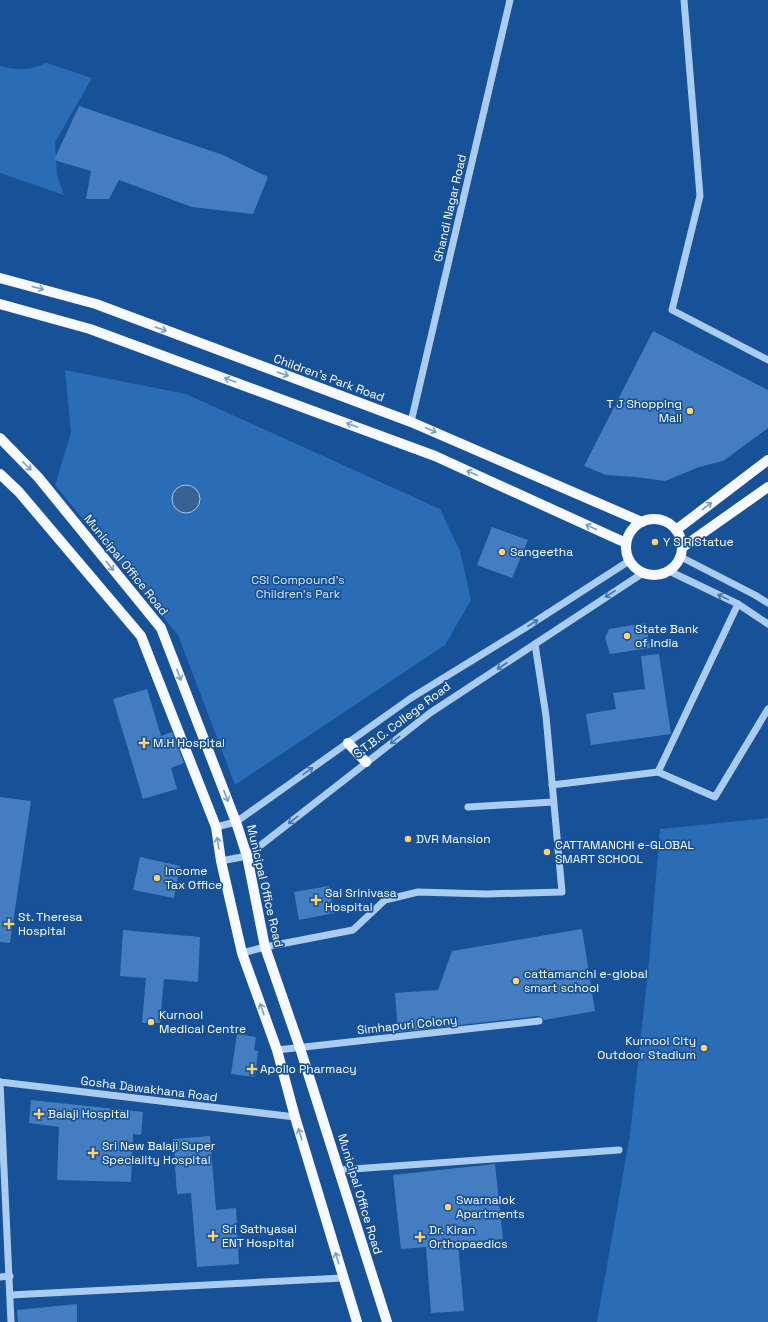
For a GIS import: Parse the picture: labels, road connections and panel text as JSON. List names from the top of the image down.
{
  "streets": {
    "main road": ["Children's Park Road", "Municipal Office Road"],
    "street": [
      "Ghandi Nagar Road",
      "S.T.B.C. College Road",
      "Simhapuri Colony",
      "Gosha Dawakhana Road"
    ]
  },
  "crossings": [
    ["Ghandi Nagar Road", "Children's Park Road"],
    ["Children's Park Road", "S.T.B.C. College Road"],
    ["Municipal Office Road", "S.T.B.C. College Road"],
    ["Municipal Office Road", "Simhapuri Colony"]
  ],
  "parks": ["CSI Compound's Children's Park"],
  "places": {
    "other": [
      "T J Shopping Mall",
      "Y S R Statue",
      "Sangeetha",
      "State Bank of India",
      "DVR Mansion",
      "CATTAMANCHI e-GLOBAL SMART SCHOOL",
      "Income Tax Office",
      "cattamanchi e-global smart school",
      "Kurnool Medical Centre",
      "Kurnool City Outdoor Stadium",
      "Swarnalok Apartments"
    ],
    "health": [
      "M.H Hospital",
      "Sai Srinivasa Hospital",
      "St. Theresa Hospital",
      "Apollo Pharmacy",
      "Balaji Hospital",
      "Sri New Balaji Super Speciality Hospital",
      "Sri Sathyasai ENT Hospital",
      "Dr. Kiran Orthopaedics"
    ]
  }
}
